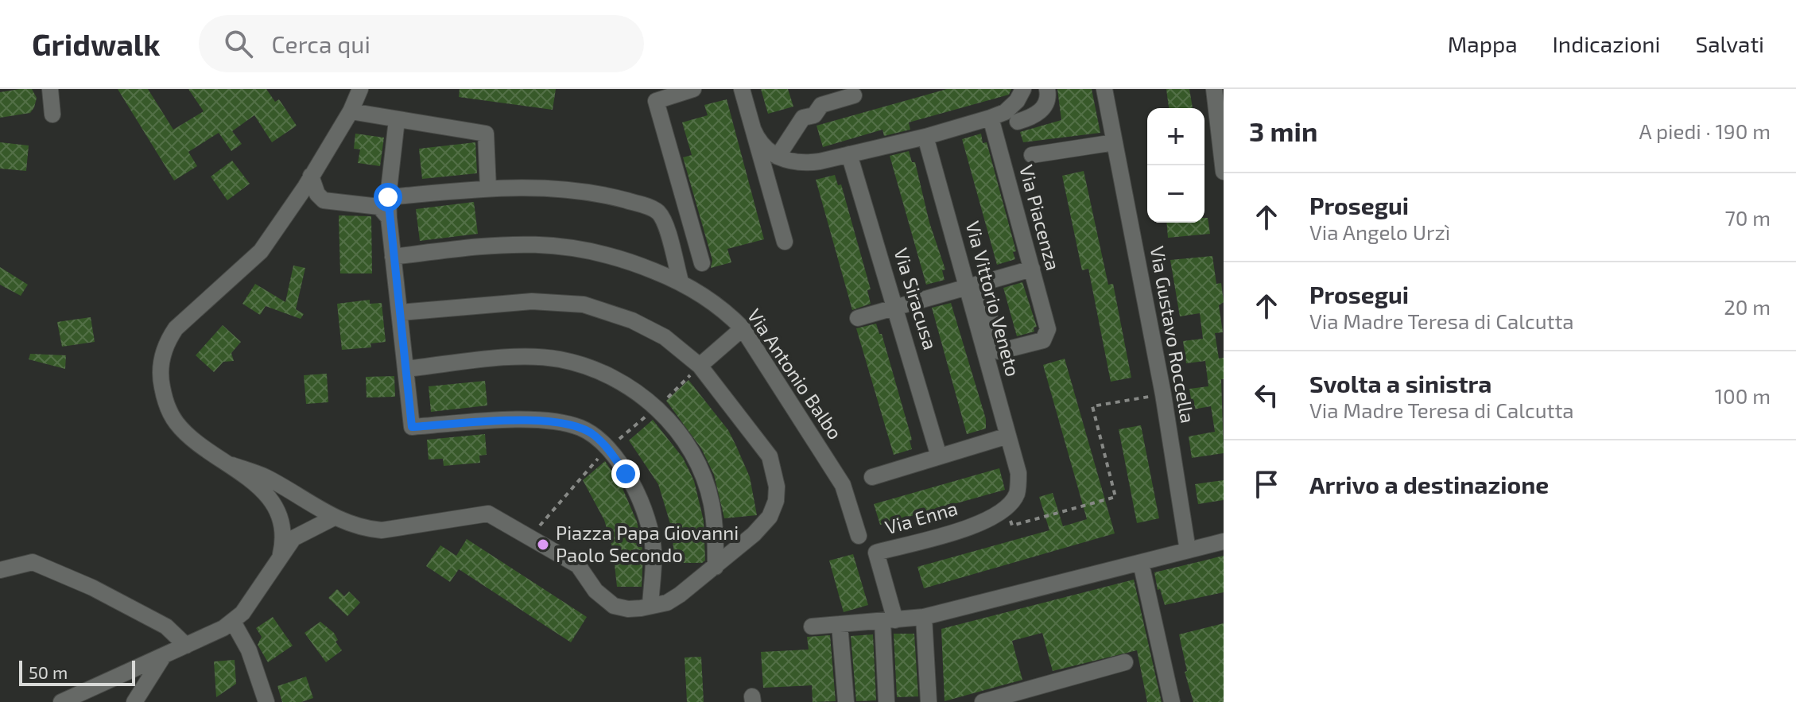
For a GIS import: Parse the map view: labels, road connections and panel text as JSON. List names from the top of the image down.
{
  "streets": {
    "street": [
      "Via Piacenza",
      "Via Siracusa",
      "Via Vittorio Veneto",
      "Via Gustavo Roccella",
      "Via Antonio Balbo",
      "Via Enna"
    ]
  },
  "crossings": [
    ["Via Piacenza", "Via Vittorio Veneto"],
    ["Via Vittorio Veneto", "Via Enna"]
  ],
  "places": ["Piazza Papa Giovanni Paolo Secondo"],
  "scale_bar": "50 m",
  "page": {
    "header": "Gridwalk",
    "search": "Cerca qui",
    "nav": ["Mappa", "Indicazioni", "Salvati"],
    "heading": ["3 min", "A piedi · 190 m"],
    "map_buttons": ["+", "−"],
    "list": [
      ["Prosegui", "Via Angelo Urzì", "70 m"],
      ["Prosegui", "Via Madre Teresa di Calcutta", "20 m"],
      ["Svolta a sinistra", "Via Madre Teresa di Calcutta", "100 m"],
      "Arrivo a destinazione"
    ],
    "scale": "50 m"
  }
}
